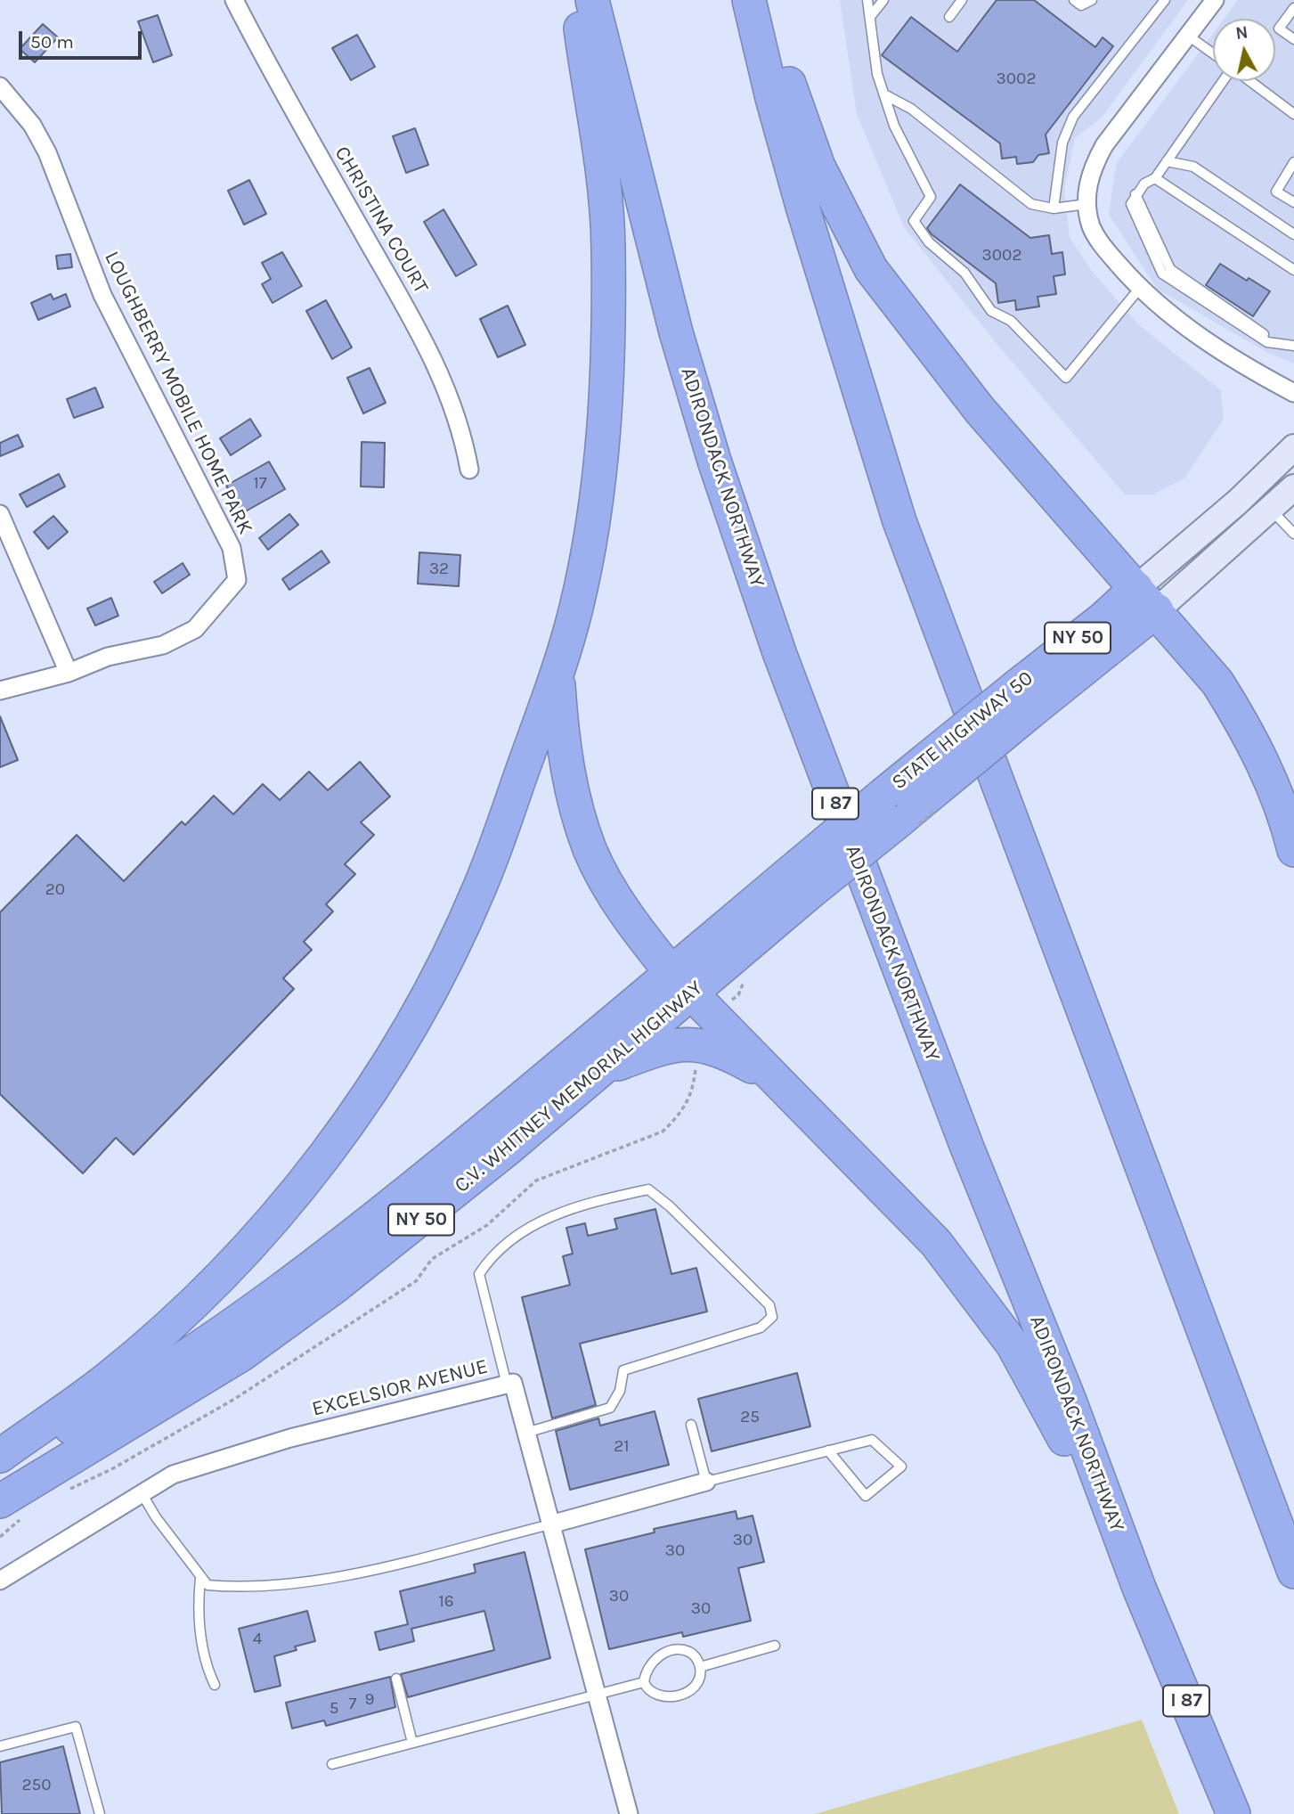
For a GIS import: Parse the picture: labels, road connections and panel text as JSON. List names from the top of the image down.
{
  "streets": {
    "highway": [
      "ADIRONDACK NORTHWAY",
      "NY 50",
      "STATE HIGHWAY 50",
      "I 87",
      "C.V. WHITNEY MEMORIAL HIGHWAY"
    ],
    "street": ["CHRISTINA COURT", "LOUGHBERRY MOBILE HOME PARK", "EXCELSIOR AVENUE"]
  },
  "crossings": [
    ["STATE HIGHWAY 50", "C.V. WHITNEY MEMORIAL HIGHWAY"]
  ],
  "house_numbers": [
    "3002",
    "3002",
    "17",
    "32",
    "20",
    "25",
    "21",
    "30",
    "30",
    "30",
    "16",
    "30",
    "4",
    "9",
    "7",
    "5",
    "250"
  ],
  "scale_bar": "50 m",
  "north": "top"
}
